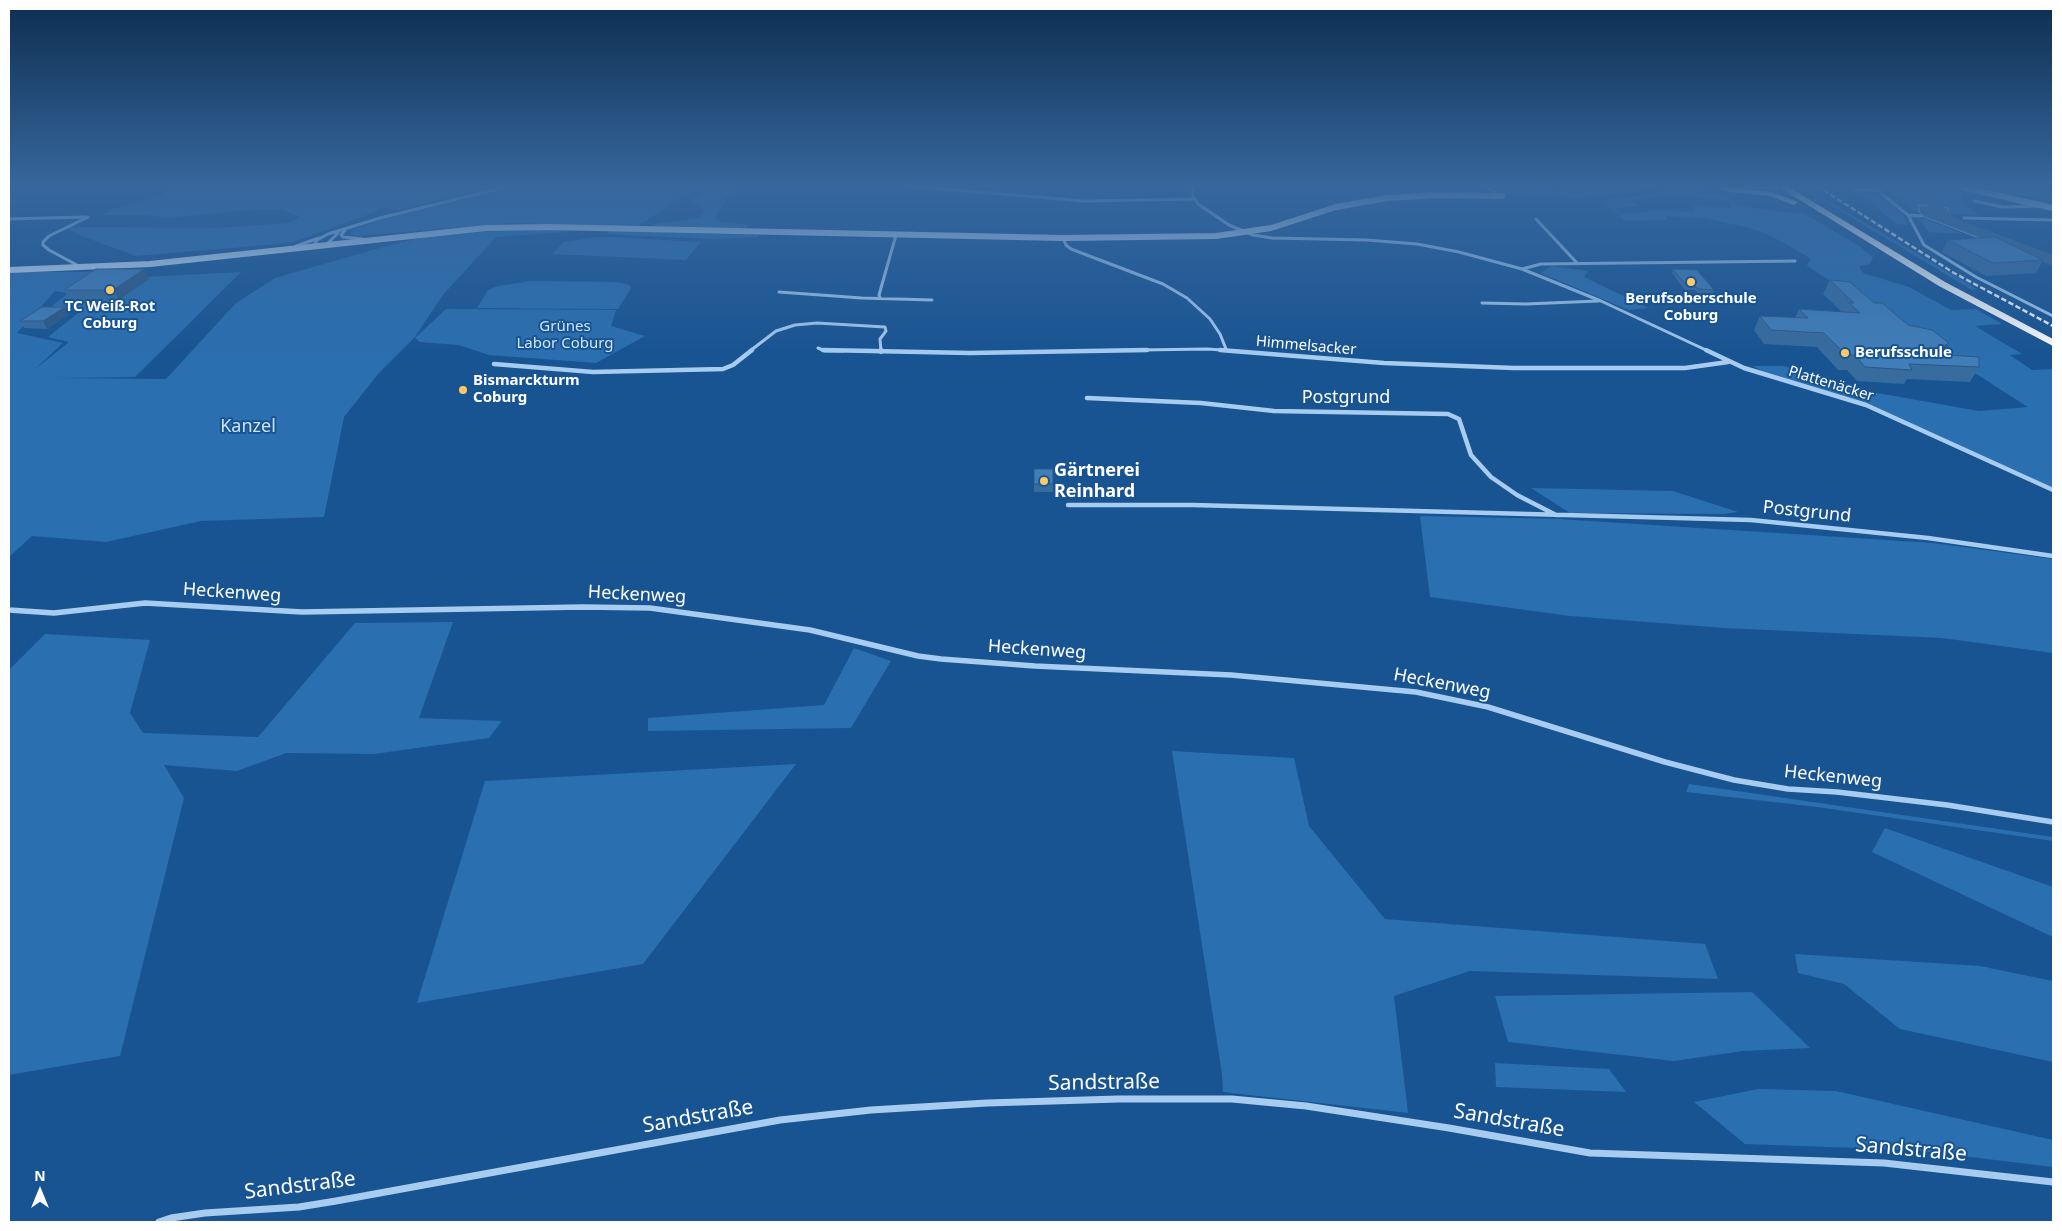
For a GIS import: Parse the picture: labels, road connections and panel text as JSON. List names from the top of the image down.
{
  "streets": {
    "street": [
      "Himmelsacker",
      "Plattenäcker",
      "Postgrund",
      "Heckenweg",
      "Sandstraße"
    ]
  },
  "crossings": [
    ["Himmelsacker", "Plattenäcker"]
  ],
  "parks": ["Grünes Labor Coburg", "Kanzel"],
  "places": [
    "Berufsoberschule Coburg",
    "TC Weiß-Rot Coburg",
    "Berufsschule",
    "Bismarckturm Coburg",
    "Gärtnerei Reinhard"
  ],
  "north": "top"
}
